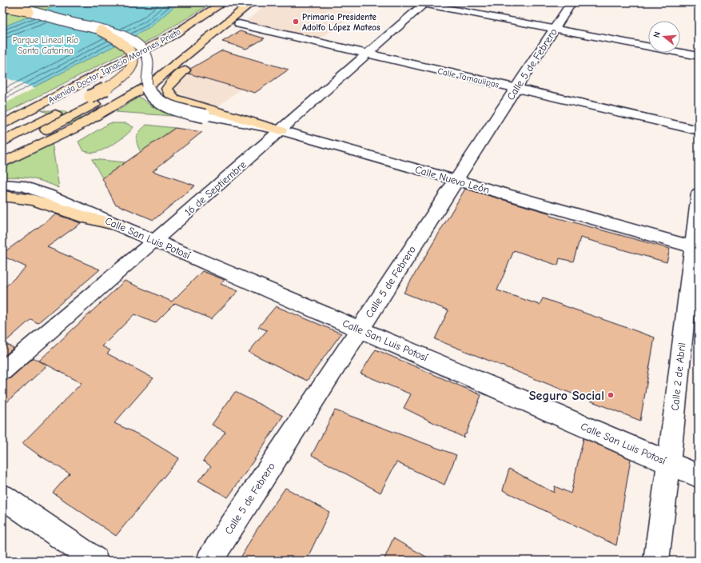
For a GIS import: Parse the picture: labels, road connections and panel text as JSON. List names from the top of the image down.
{
  "streets": {
    "highway": ["Avenida Doctor Ignacio Morones Prieto"],
    "street": [
      "Calle 5 de Febrero",
      "Calle Tamaulipas",
      "Calle Nuevo León",
      "16 de Septiembre",
      "Calle San Luis Potosí",
      "Calle 2 de Abril"
    ]
  },
  "crossings": [
    ["Calle 5 de Febrero", "Calle Tamaulipas"],
    ["Calle 5 de Febrero", "Calle Nuevo León"],
    ["Calle 5 de Febrero", "Calle San Luis Potosí"],
    ["Calle Tamaulipas", "16 de Septiembre"],
    ["Calle Nuevo León", "16 de Septiembre"],
    ["Calle Nuevo León", "Calle 2 de Abril"],
    ["16 de Septiembre", "Calle San Luis Potosí"],
    ["Calle San Luis Potosí", "Calle 2 de Abril"]
  ],
  "parks": ["Parque Lineal Río Santa Catarina"],
  "places": ["Primaria Presidente Adolfo López Mateos", "Seguro Social"],
  "north": "left"
}
